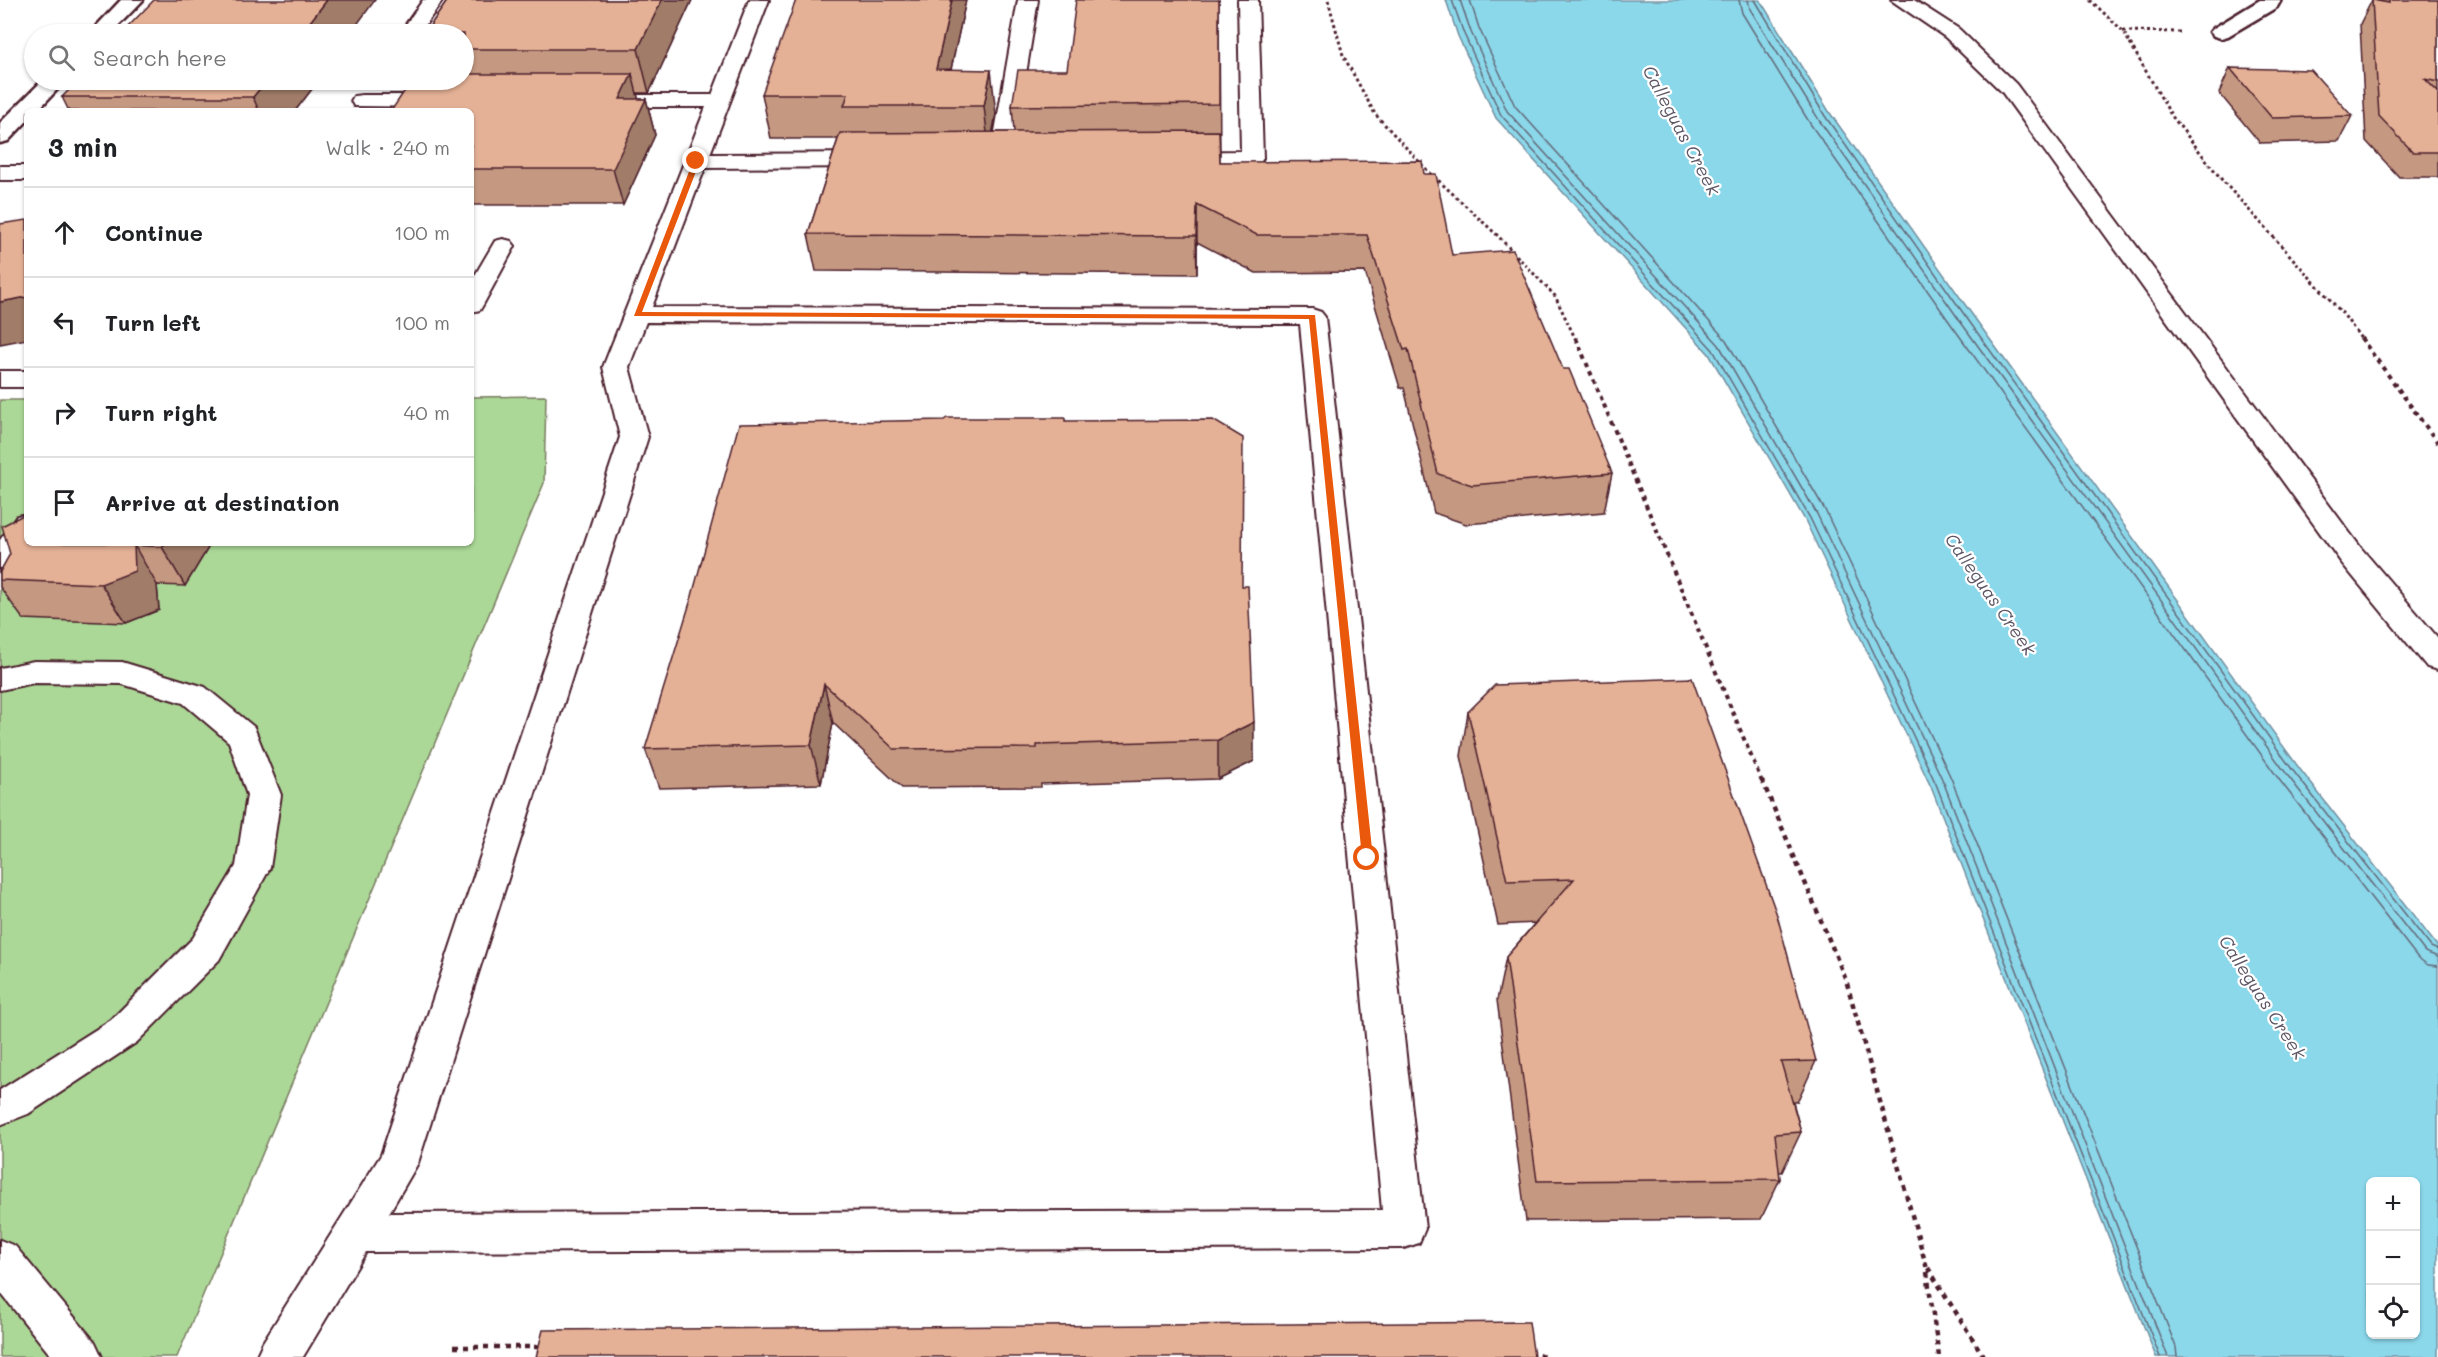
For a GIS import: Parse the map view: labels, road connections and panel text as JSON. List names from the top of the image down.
{
  "water": ["Calleguas Creek"],
  "page": {
    "search": "Search here",
    "heading": ["3 min", "Walk · 240 m"],
    "list": [
      ["Continue", "100 m"],
      ["Turn left", "100 m"],
      ["Turn right", "40 m"],
      "Arrive at destination"
    ],
    "map_buttons": ["+", "−"]
  }
}
